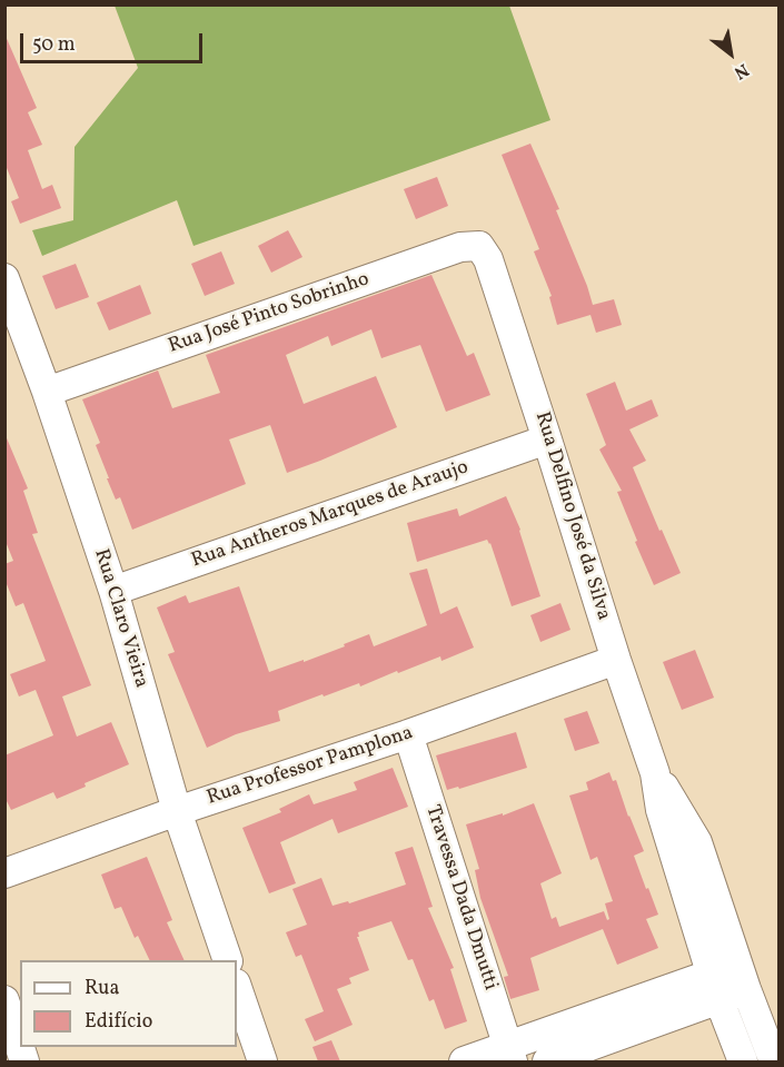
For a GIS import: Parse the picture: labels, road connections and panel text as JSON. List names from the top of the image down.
{
  "streets": {
    "street": [
      "Rua José Pinto Sobrinho",
      "Rua Antheros Marques de Araujo",
      "Rua Delfino José da Silva",
      "Rua Claro Vieira",
      "Rua Professor Pamplona",
      "Travessa Dada Dmutti"
    ]
  },
  "crossings": [
    ["Rua José Pinto Sobrinho", "Rua Delfino José da Silva"],
    ["Rua José Pinto Sobrinho", "Rua Claro Vieira"],
    ["Rua Antheros Marques de Araujo", "Rua Delfino José da Silva"],
    ["Rua Antheros Marques de Araujo", "Rua Claro Vieira"],
    ["Rua Delfino José da Silva", "Rua Professor Pamplona"],
    ["Rua Claro Vieira", "Rua Professor Pamplona"],
    ["Rua Professor Pamplona", "Travessa Dada Dmutti"]
  ],
  "legend": ["Rua", "Edifício"],
  "scale_bar": "50 m",
  "north": "bottom right"
}
